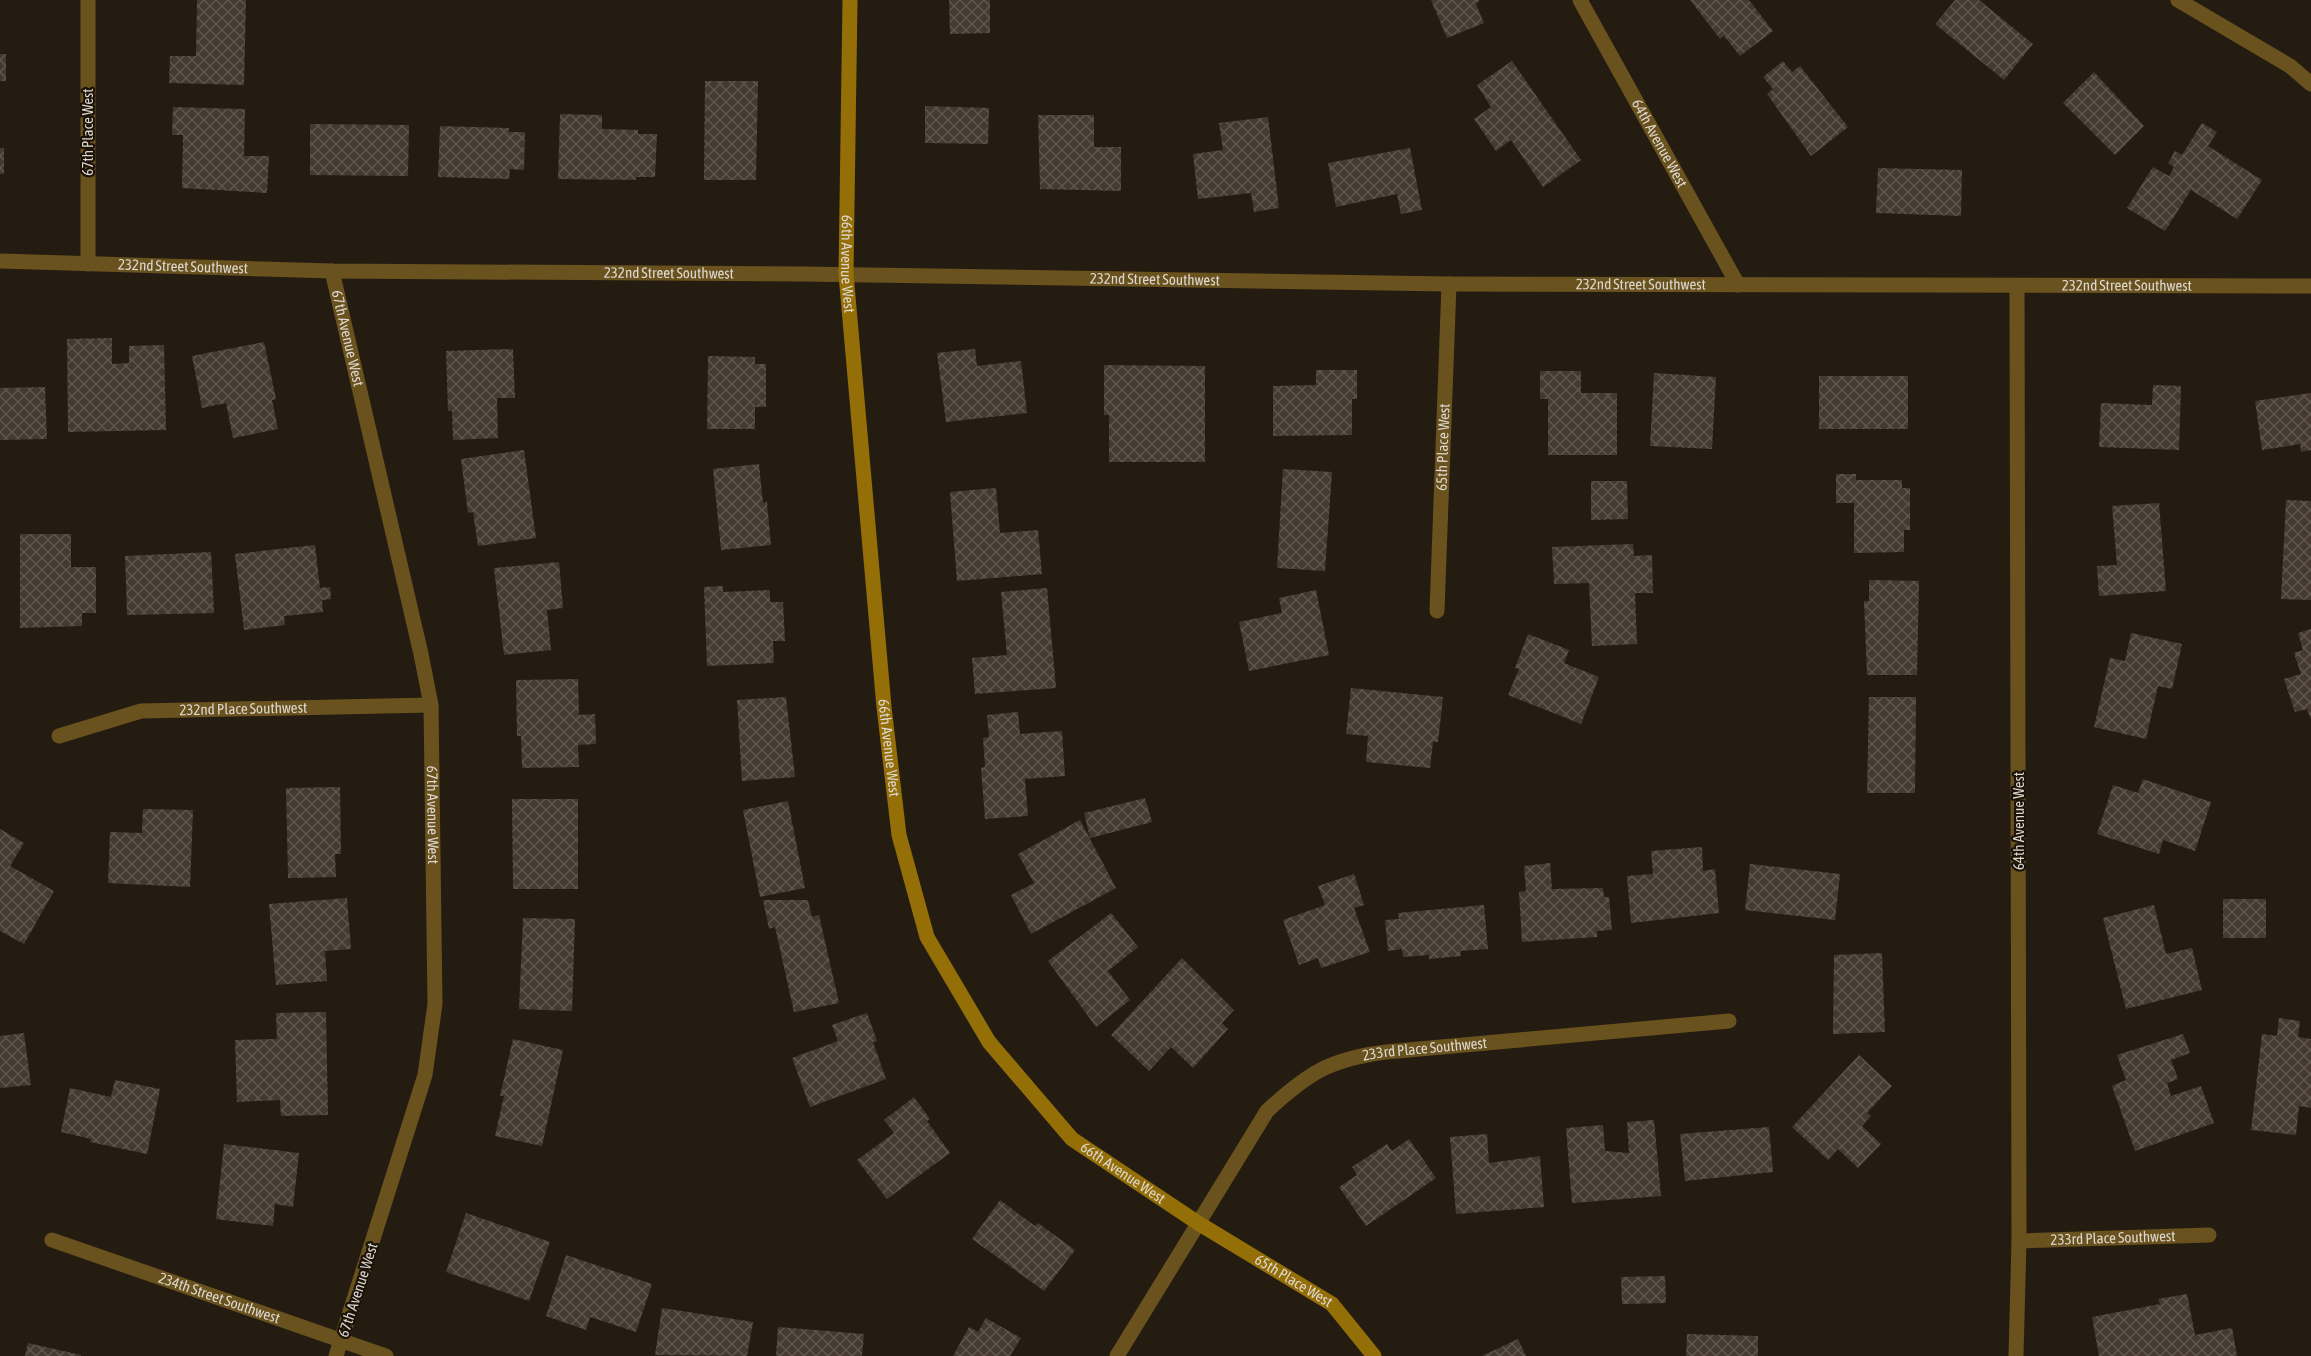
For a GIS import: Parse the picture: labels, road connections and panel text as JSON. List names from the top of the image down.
{
  "streets": {
    "street": [
      "67th Place West",
      "64th Avenue West",
      "66th Avenue West",
      "232nd Street Southwest",
      "67th Avenue West",
      "65th Place West",
      "232nd Place Southwest",
      "233rd Place Southwest",
      "234th Street Southwest"
    ]
  },
  "crossings": [
    ["67th Place West", "232nd Street Southwest"],
    ["64th Avenue West", "232nd Street Southwest"],
    ["64th Avenue West", "233rd Place Southwest"],
    ["66th Avenue West", "232nd Street Southwest"],
    ["66th Avenue West", "65th Place West"],
    ["66th Avenue West", "233rd Place Southwest"],
    ["232nd Street Southwest", "67th Avenue West"],
    ["232nd Street Southwest", "65th Place West"],
    ["67th Avenue West", "232nd Place Southwest"],
    ["67th Avenue West", "234th Street Southwest"],
    ["65th Place West", "233rd Place Southwest"]
  ]
}
